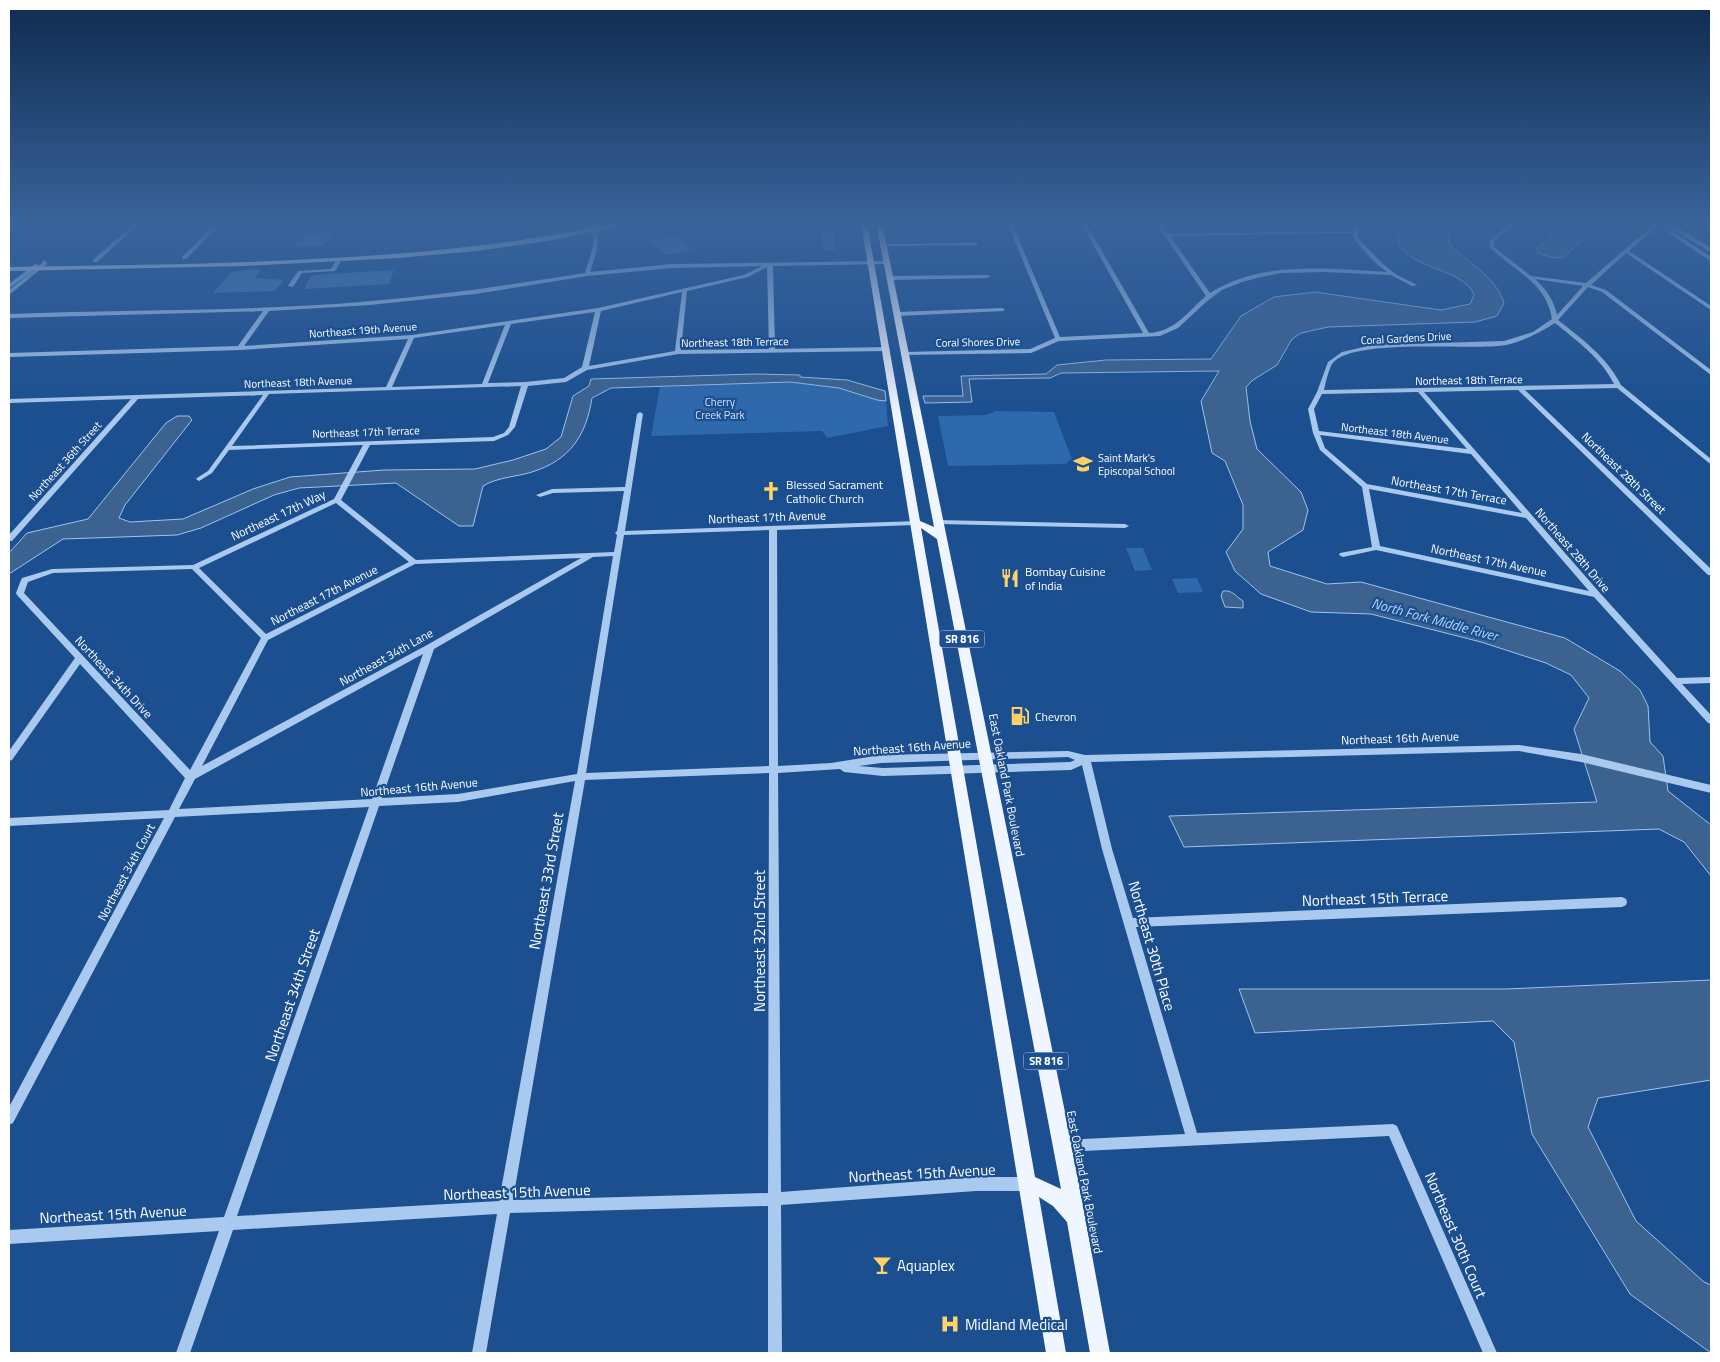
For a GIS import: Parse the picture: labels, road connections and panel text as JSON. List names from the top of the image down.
{
  "streets": {
    "main road": ["SR 816", "East Oakland Park Boulevard"],
    "street": [
      "Northeast 19th Avenue",
      "Coral Gardens Drive",
      "Northeast 18th Terrace",
      "Coral Shores Drive",
      "Northeast 18th Avenue",
      "Northeast 17th Terrace",
      "Northeast 36th Street",
      "Northeast 28th Street",
      "Northeast 17th Way",
      "Northeast 17th Avenue",
      "Northeast 28th Drive",
      "Northeast 34th Lane",
      "Northeast 34th Drive",
      "Northeast 16th Avenue",
      "Northeast 34th Court",
      "Northeast 33rd Street",
      "Northeast 15th Terrace",
      "Northeast 32nd Street",
      "Northeast 30th Place",
      "Northeast 34th Street",
      "Northeast 15th Avenue",
      "Northeast 30th Court"
    ]
  },
  "crossings": [
    ["Coral Gardens Drive", "Northeast 18th Terrace"],
    ["Coral Gardens Drive", "Northeast 18th Avenue"],
    ["Coral Gardens Drive", "Northeast 17th Terrace"],
    ["Northeast 18th Terrace", "Northeast 18th Avenue"],
    ["Northeast 18th Terrace", "Northeast 28th Street"],
    ["Northeast 18th Terrace", "Northeast 28th Drive"],
    ["Northeast 18th Terrace", "SR 816"],
    ["Coral Shores Drive", "East Oakland Park Boulevard"],
    ["Northeast 18th Avenue", "Northeast 17th Terrace"],
    ["Northeast 18th Avenue", "Northeast 36th Street"],
    ["Northeast 18th Avenue", "Northeast 28th Drive"],
    ["Northeast 17th Terrace", "Northeast 28th Drive"],
    ["Northeast 17th Way", "Northeast 17th Avenue"],
    ["Northeast 17th Way", "Northeast 34th Drive"],
    ["Northeast 17th Avenue", "Northeast 28th Drive"],
    ["Northeast 17th Avenue", "SR 816"],
    ["Northeast 17th Avenue", "Northeast 34th Lane"],
    ["Northeast 17th Avenue", "Northeast 34th Drive"],
    ["Northeast 17th Avenue", "Northeast 34th Court"],
    ["Northeast 17th Avenue", "Northeast 33rd Street"],
    ["Northeast 17th Avenue", "Northeast 32nd Street"],
    ["SR 816", "Northeast 16th Avenue"],
    ["SR 816", "Northeast 15th Avenue"],
    ["Northeast 34th Lane", "Northeast 34th Drive"],
    ["Northeast 34th Lane", "Northeast 34th Court"],
    ["Northeast 34th Lane", "Northeast 34th Street"],
    ["Northeast 34th Drive", "Northeast 34th Court"],
    ["Northeast 16th Avenue", "East Oakland Park Boulevard"],
    ["Northeast 16th Avenue", "Northeast 34th Court"],
    ["Northeast 16th Avenue", "Northeast 33rd Street"],
    ["Northeast 16th Avenue", "Northeast 32nd Street"],
    ["Northeast 16th Avenue", "Northeast 30th Place"],
    ["Northeast 16th Avenue", "Northeast 34th Street"],
    ["Northeast 33rd Street", "Northeast 15th Avenue"],
    ["Northeast 15th Terrace", "Northeast 30th Place"],
    ["Northeast 32nd Street", "Northeast 15th Avenue"],
    ["Northeast 30th Place", "Northeast 30th Court"],
    ["Northeast 34th Street", "Northeast 15th Avenue"]
  ],
  "water": ["North Fork Middle River"],
  "parks": ["Cherry Creek Park"],
  "places": {
    "school or university": ["Saint Mark's Episcopal School"],
    "church": ["Blessed Sacrament Catholic Church"],
    "restaurant": ["Bombay Cuisine of India"],
    "fuel station": ["Chevron"],
    "bar": ["Aquaplex"],
    "hospital": ["Midland Medical"]
  }
}
